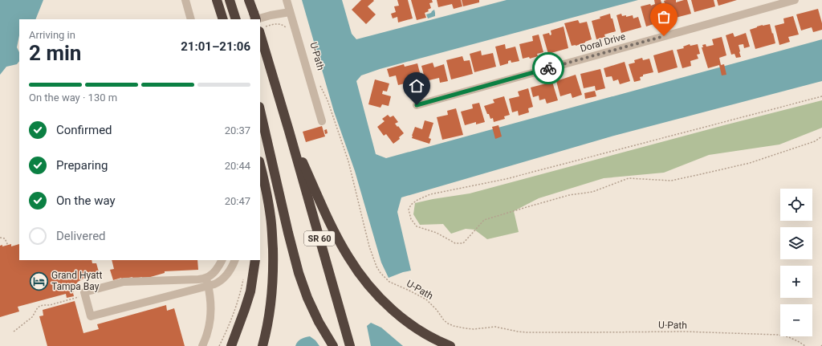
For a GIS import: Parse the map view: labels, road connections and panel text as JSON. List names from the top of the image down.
{
  "streets": {
    "highway": ["SR 60"],
    "street": ["Doral Drive"],
    "path": ["U-Path"]
  },
  "places": {
    "hotel": ["Grand Hyatt Tampa Bay"]
  },
  "page": {
    "heading": ["2 min", "Arriving in", "21:01–21:06"],
    "bar": "On the way · 130 m",
    "list": [
      ["Confirmed", "20:37"],
      ["Preparing", "20:44"],
      ["On the way", "20:47"],
      "Delivered"
    ],
    "map_buttons": ["+", "−"]
  }
}
